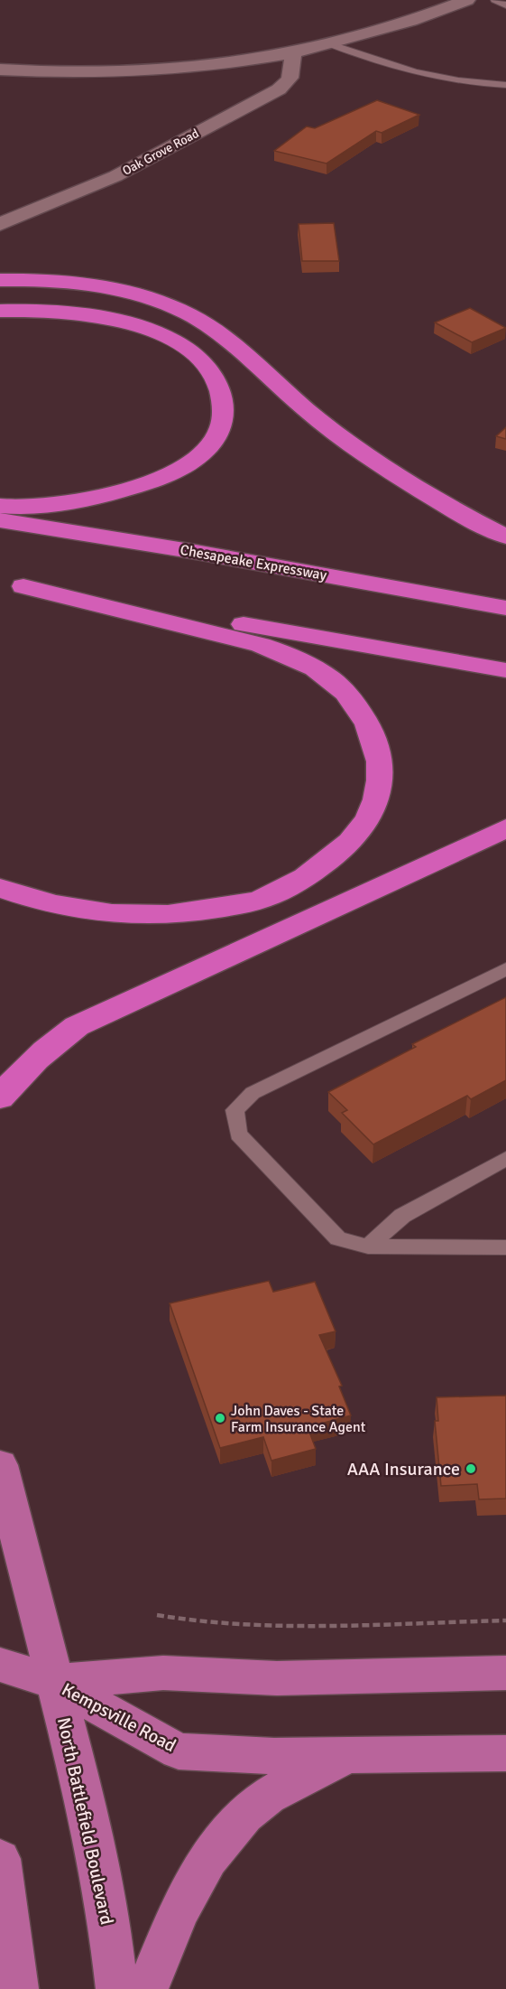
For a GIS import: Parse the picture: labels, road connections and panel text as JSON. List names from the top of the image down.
{
  "streets": {
    "highway": ["Chesapeake Expressway"],
    "main road": ["Kempsville Road", "North Battlefield Boulevard"],
    "street": ["Oak Grove Road"]
  },
  "crossings": [
    ["Kempsville Road", "North Battlefield Boulevard"]
  ],
  "places": ["John Daves - State Farm Insurance Agent", "AAA Insurance"]
}
